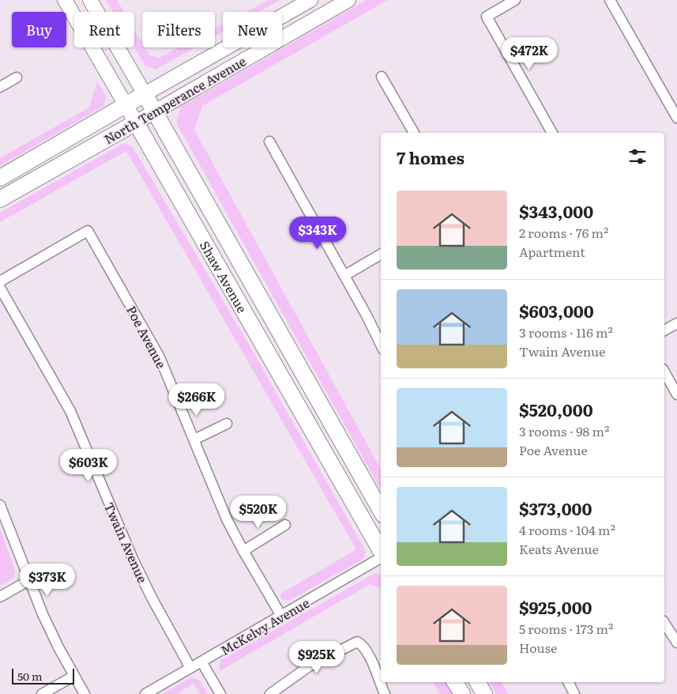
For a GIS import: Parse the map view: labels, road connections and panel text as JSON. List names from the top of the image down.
{
  "streets": {
    "main road": ["North Temperance Avenue", "Shaw Avenue"],
    "street": ["Poe Avenue", "Twain Avenue", "McKelvy Avenue"]
  },
  "crossings": [
    ["North Temperance Avenue", "Shaw Avenue"],
    ["Poe Avenue", "McKelvy Avenue"],
    ["Twain Avenue", "McKelvy Avenue"]
  ],
  "scale_bar": "50 m",
  "page": {
    "chip": [
      "Buy",
      "Rent",
      "Filters",
      "New"
    ],
    "price": [
      "$472K",
      "$343K",
      "$266K",
      "$603K",
      "$520K",
      "$373K",
      "$925K"
    ],
    "heading": "7 homes",
    "list": [
      {
        "name": "$343,000",
        "note": "2 rooms · 76 m² · Apartment"
      },
      {
        "name": "$603,000",
        "note": "3 rooms · 116 m² · Twain Avenue"
      },
      {
        "name": "$520,000",
        "note": "3 rooms · 98 m² · Poe Avenue"
      },
      {
        "name": "$373,000",
        "note": "4 rooms · 104 m² · Keats Avenue"
      },
      {
        "name": "$925,000",
        "note": "5 rooms · 173 m² · House"
      }
    ],
    "scale": "50 m"
  }
}
